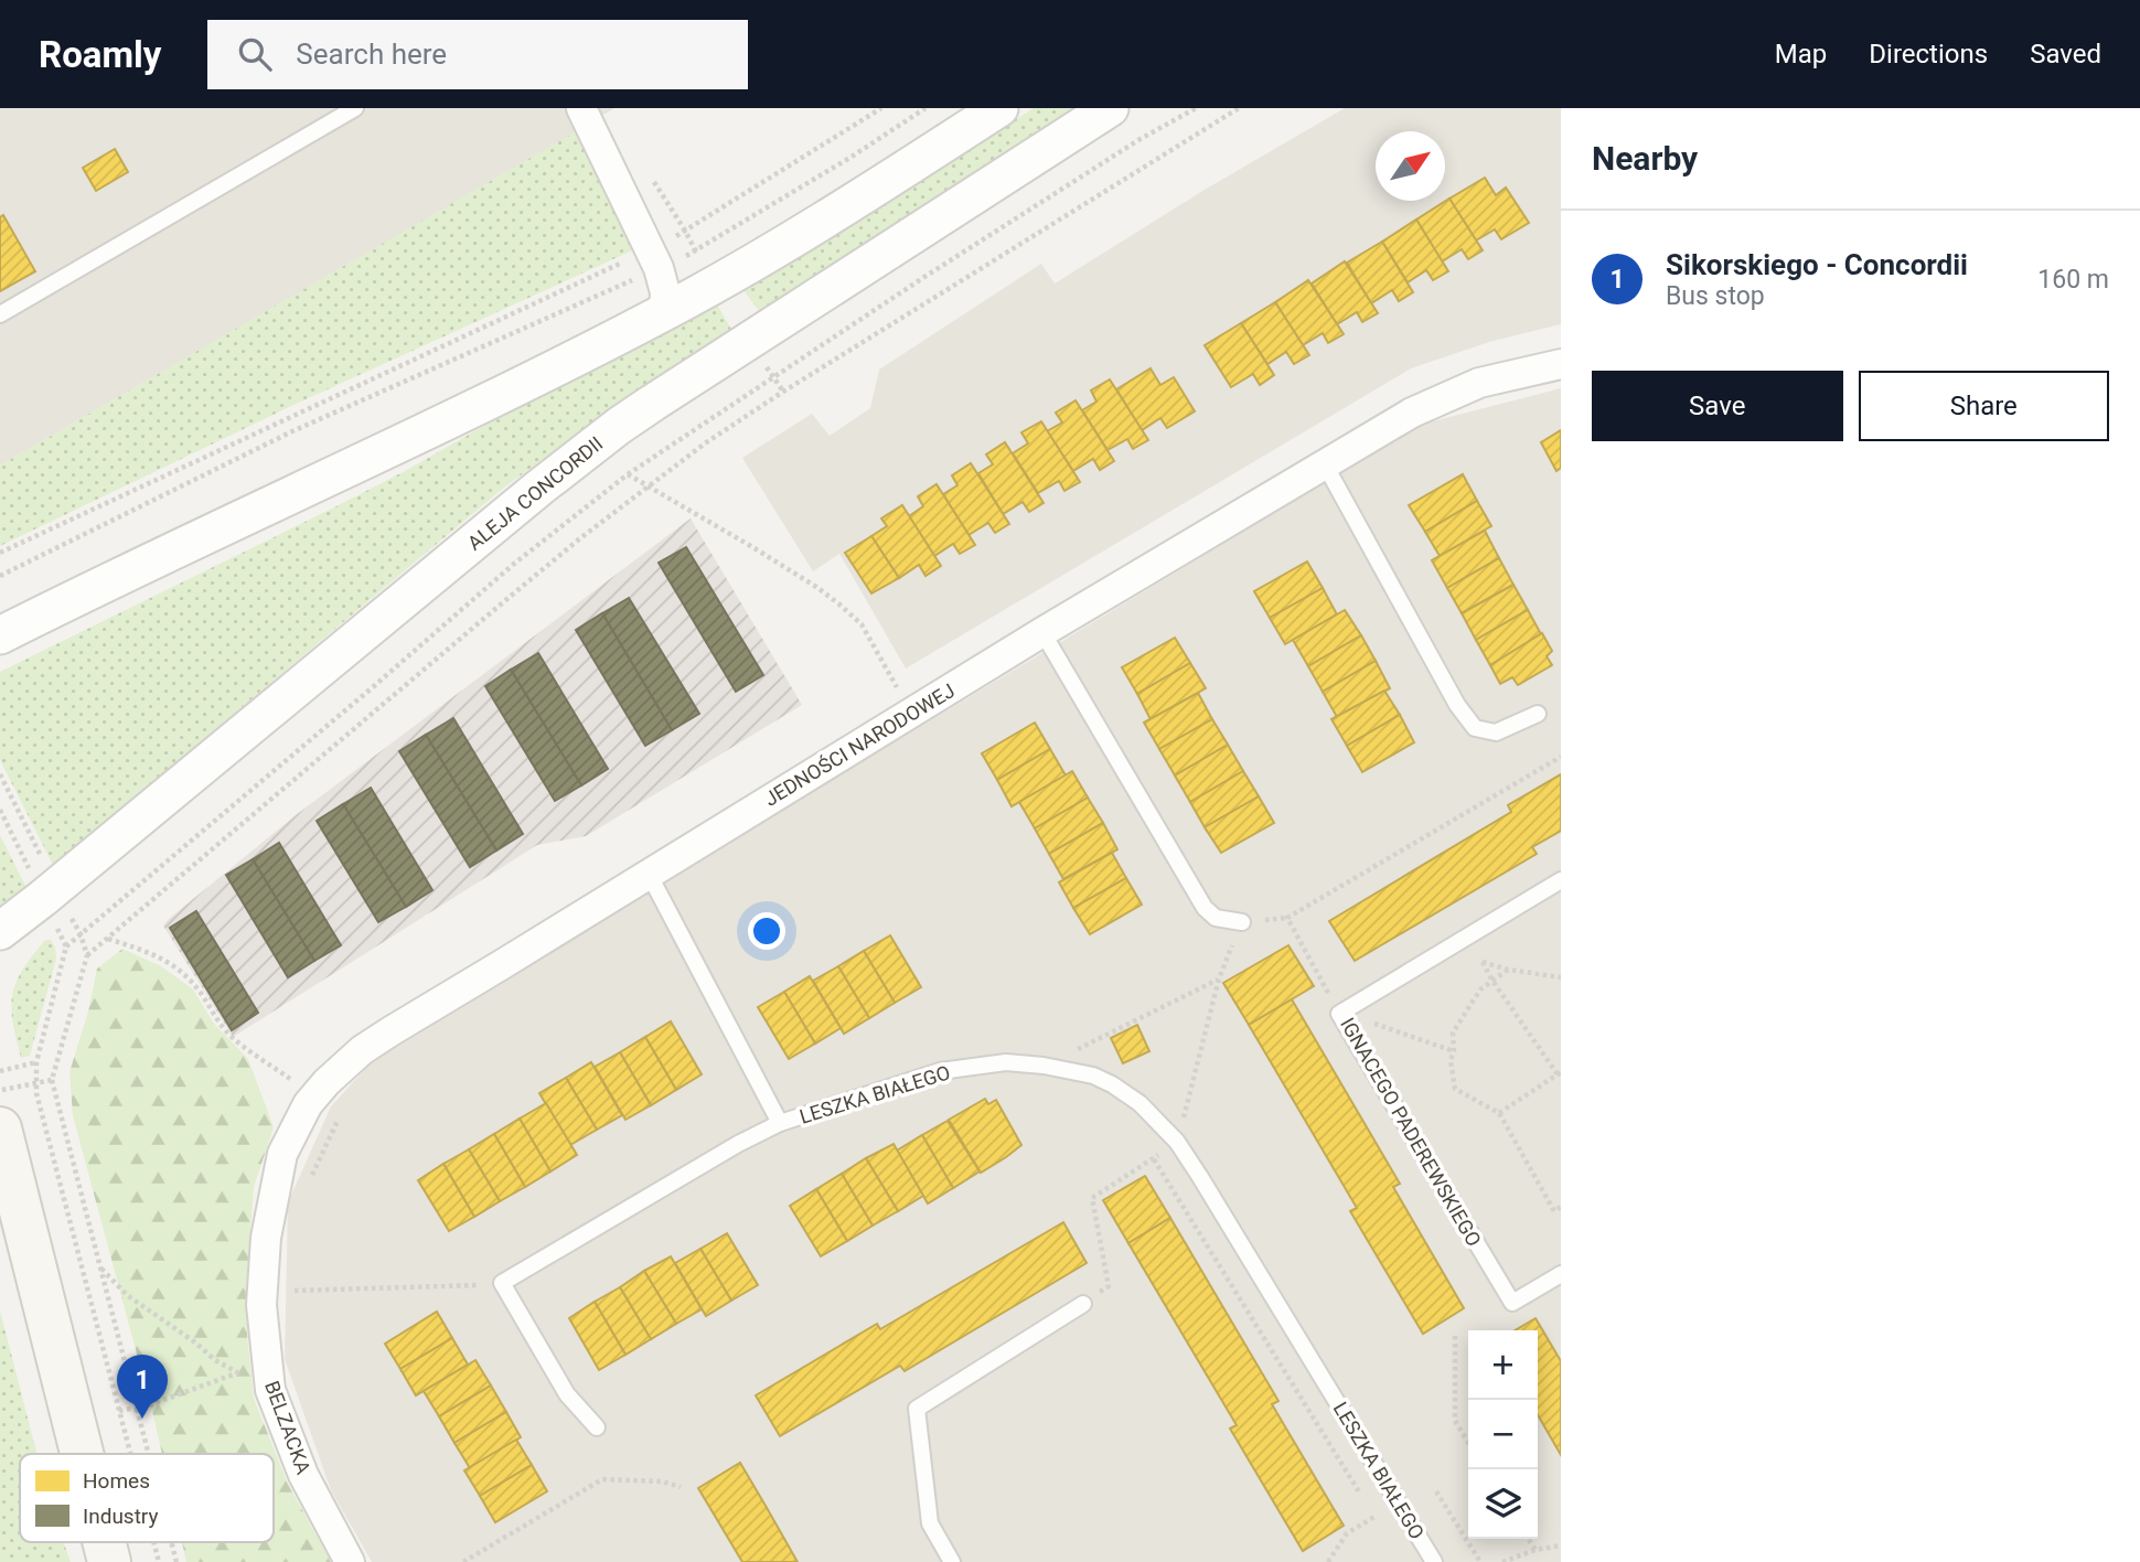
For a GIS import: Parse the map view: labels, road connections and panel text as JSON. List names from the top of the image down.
{
  "streets": {
    "street": ["ALEJA CONCORDII", "JEDNOŚCI NARODOWEJ", "BELZACKA"],
    "lane": ["LESZKA BIAŁEGO", "IGNACEGO PADEREWSKIEGO"]
  },
  "crossings": [
    ["JEDNOŚCI NARODOWEJ", "BELZACKA"]
  ],
  "legend": ["Homes", "Industry"],
  "north": "top right",
  "page": {
    "header": "Roamly",
    "search": "Search here",
    "nav": ["Map", "Directions", "Saved"],
    "heading": "Nearby",
    "list": [
      {
        "mark": "1",
        "name": "Sikorskiego - Concordii",
        "note": "Bus stop",
        "value": "160 m"
      }
    ],
    "buttons": ["Save", "Share"],
    "map_buttons": ["+", "−"],
    "pins": "1"
  }
}
